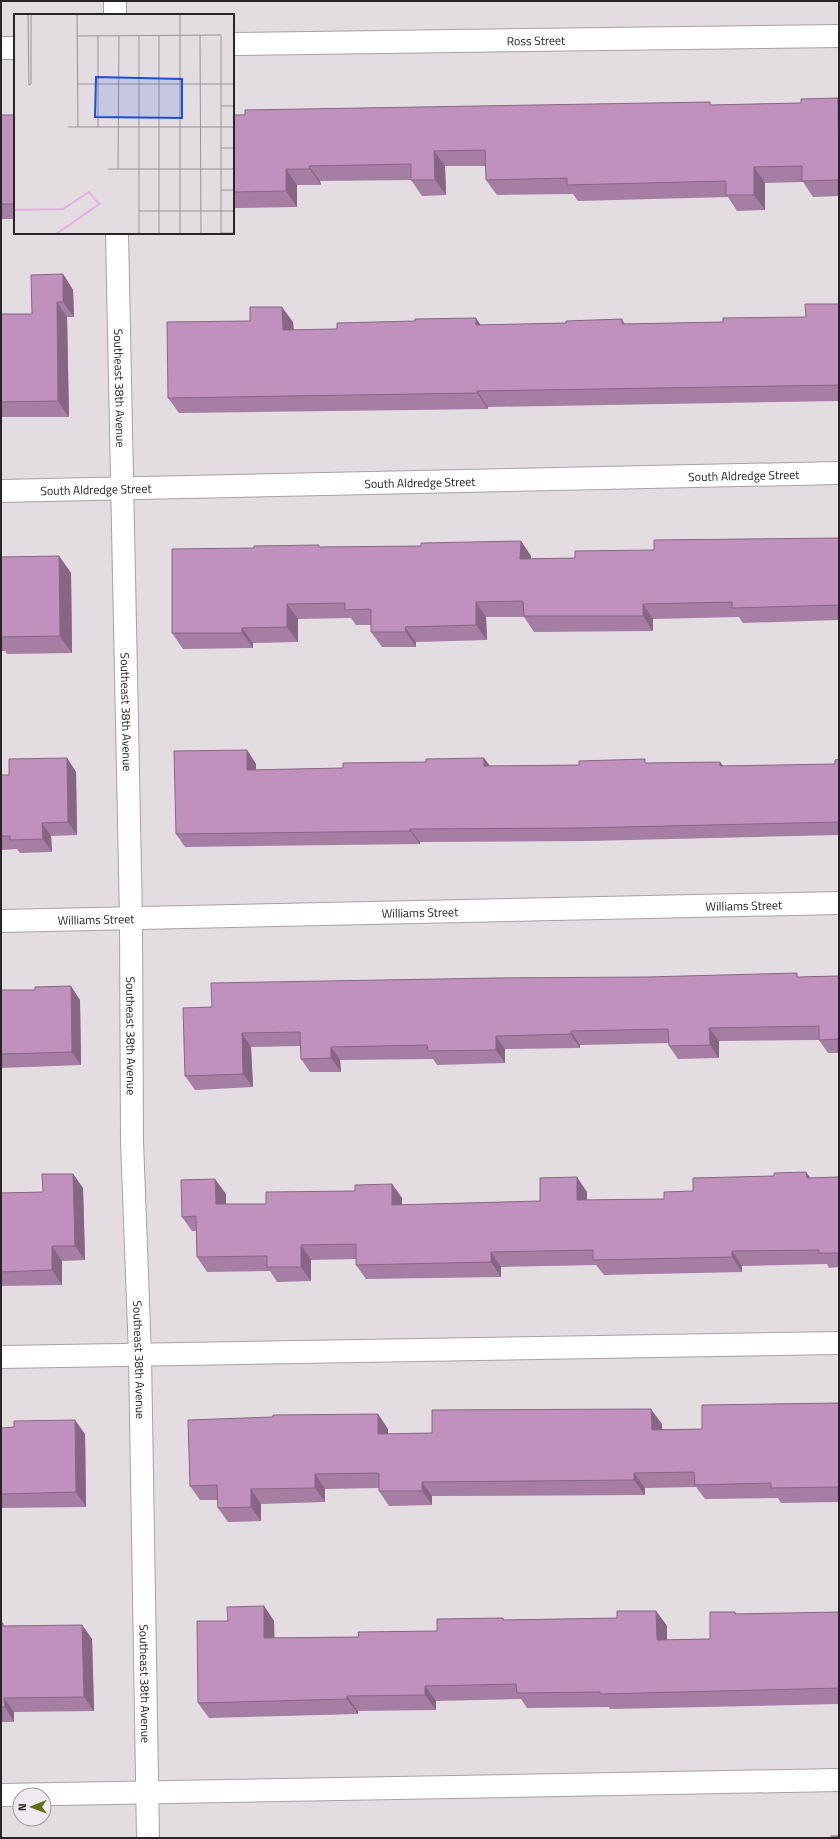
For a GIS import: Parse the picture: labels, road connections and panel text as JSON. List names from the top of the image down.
{
  "streets": {
    "street": [
      "Ross Street",
      "Southeast 38th Avenue",
      "South Aldredge Street",
      "Williams Street"
    ]
  },
  "crossings": [
    ["Southeast 38th Avenue", "South Aldredge Street"],
    ["Southeast 38th Avenue", "Williams Street"]
  ],
  "north": "left"
}
